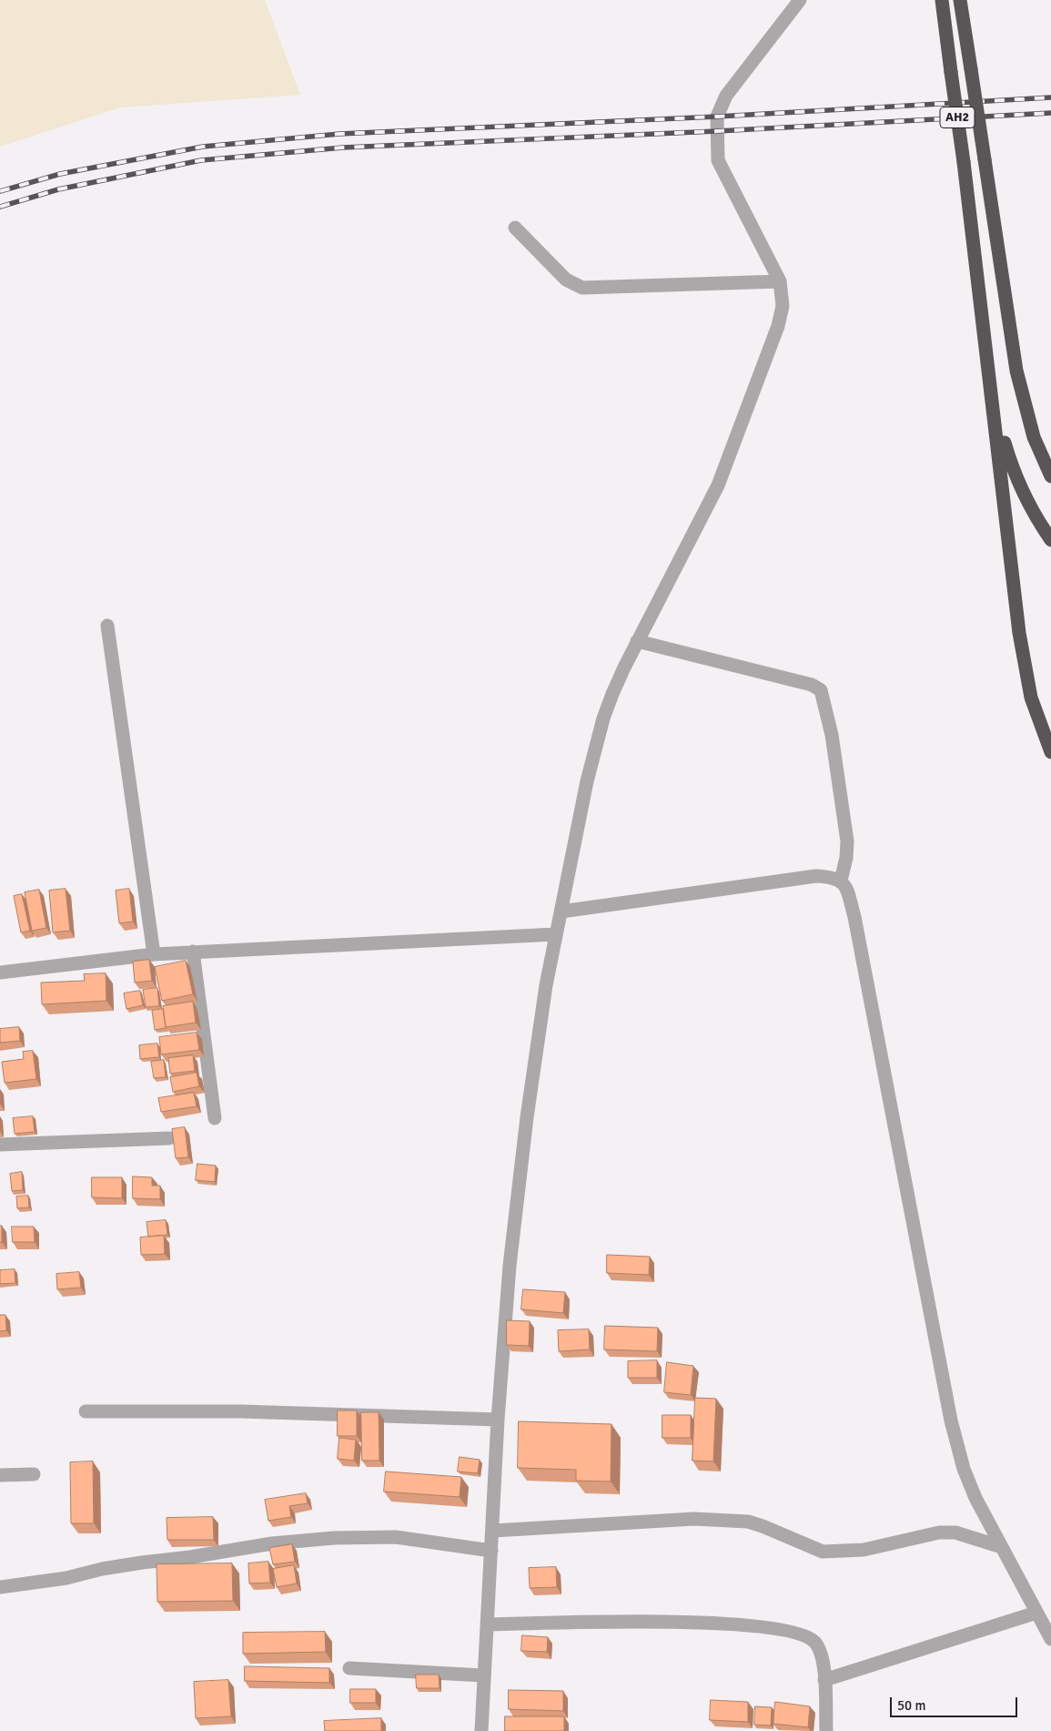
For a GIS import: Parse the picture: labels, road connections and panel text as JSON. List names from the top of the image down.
{
  "streets": {
    "highway": ["AH2"]
  },
  "scale_bar": "50 m"
}
